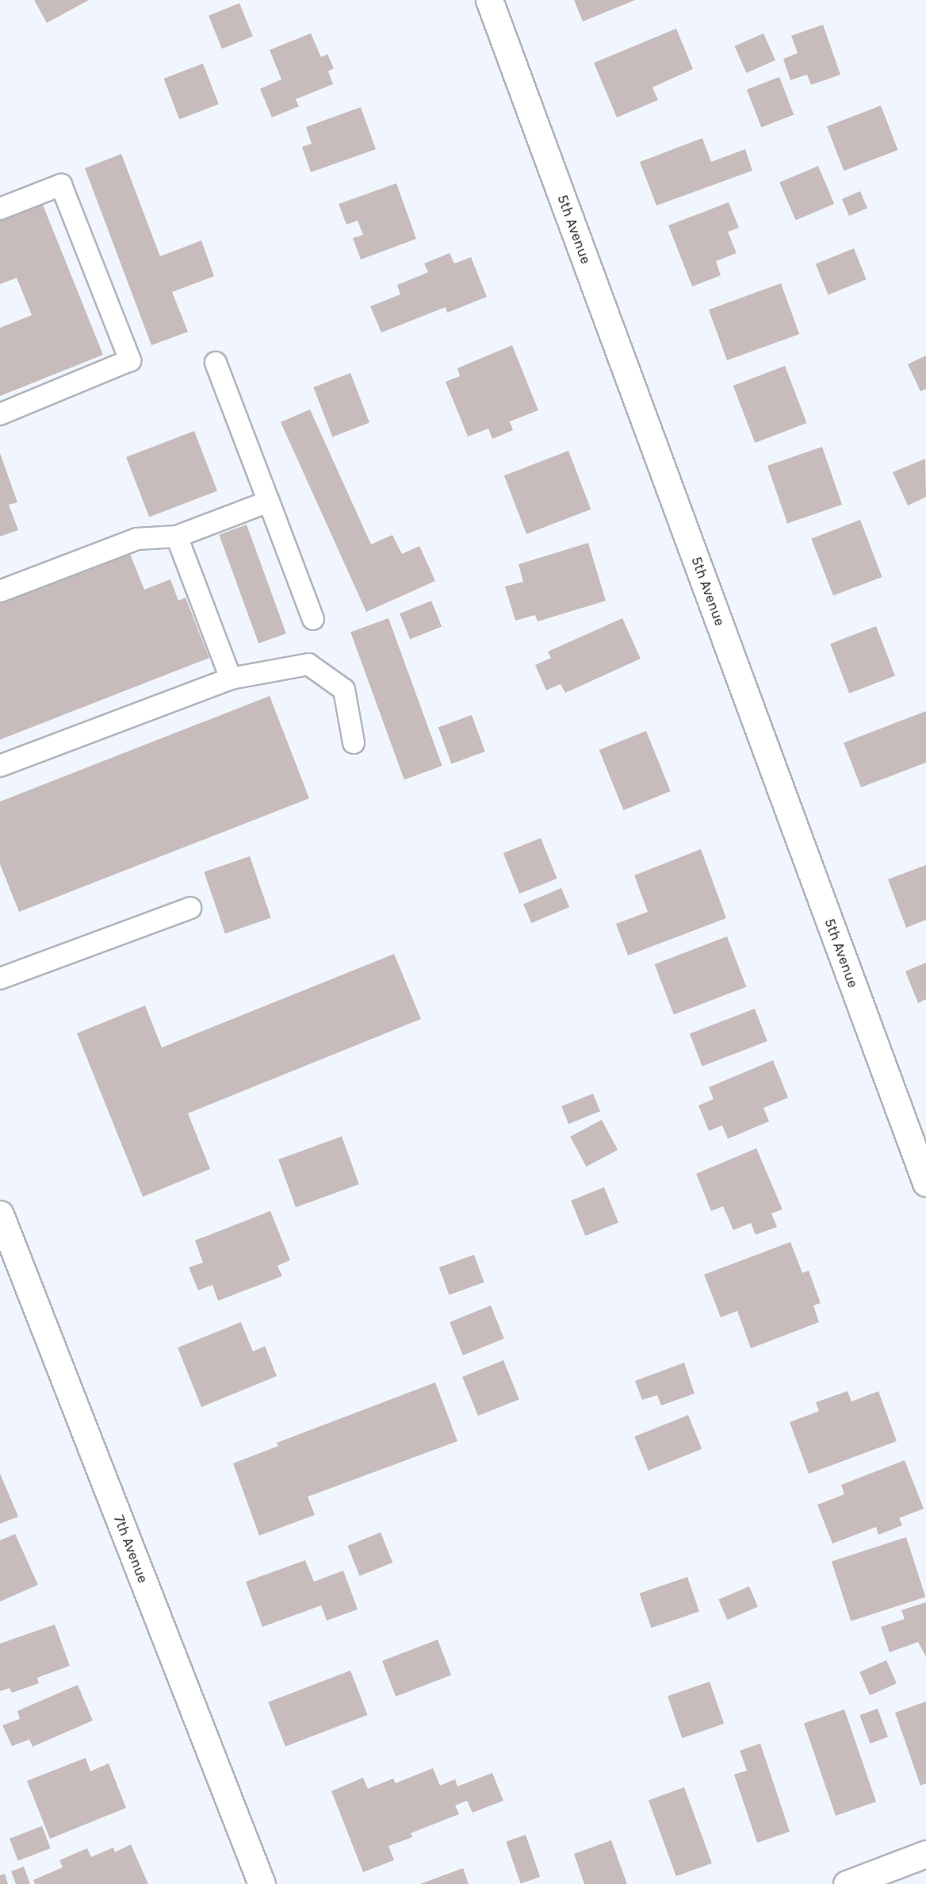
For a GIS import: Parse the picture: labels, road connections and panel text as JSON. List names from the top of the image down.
{
  "streets": {
    "street": ["5th Avenue", "7th Avenue"]
  }
}
